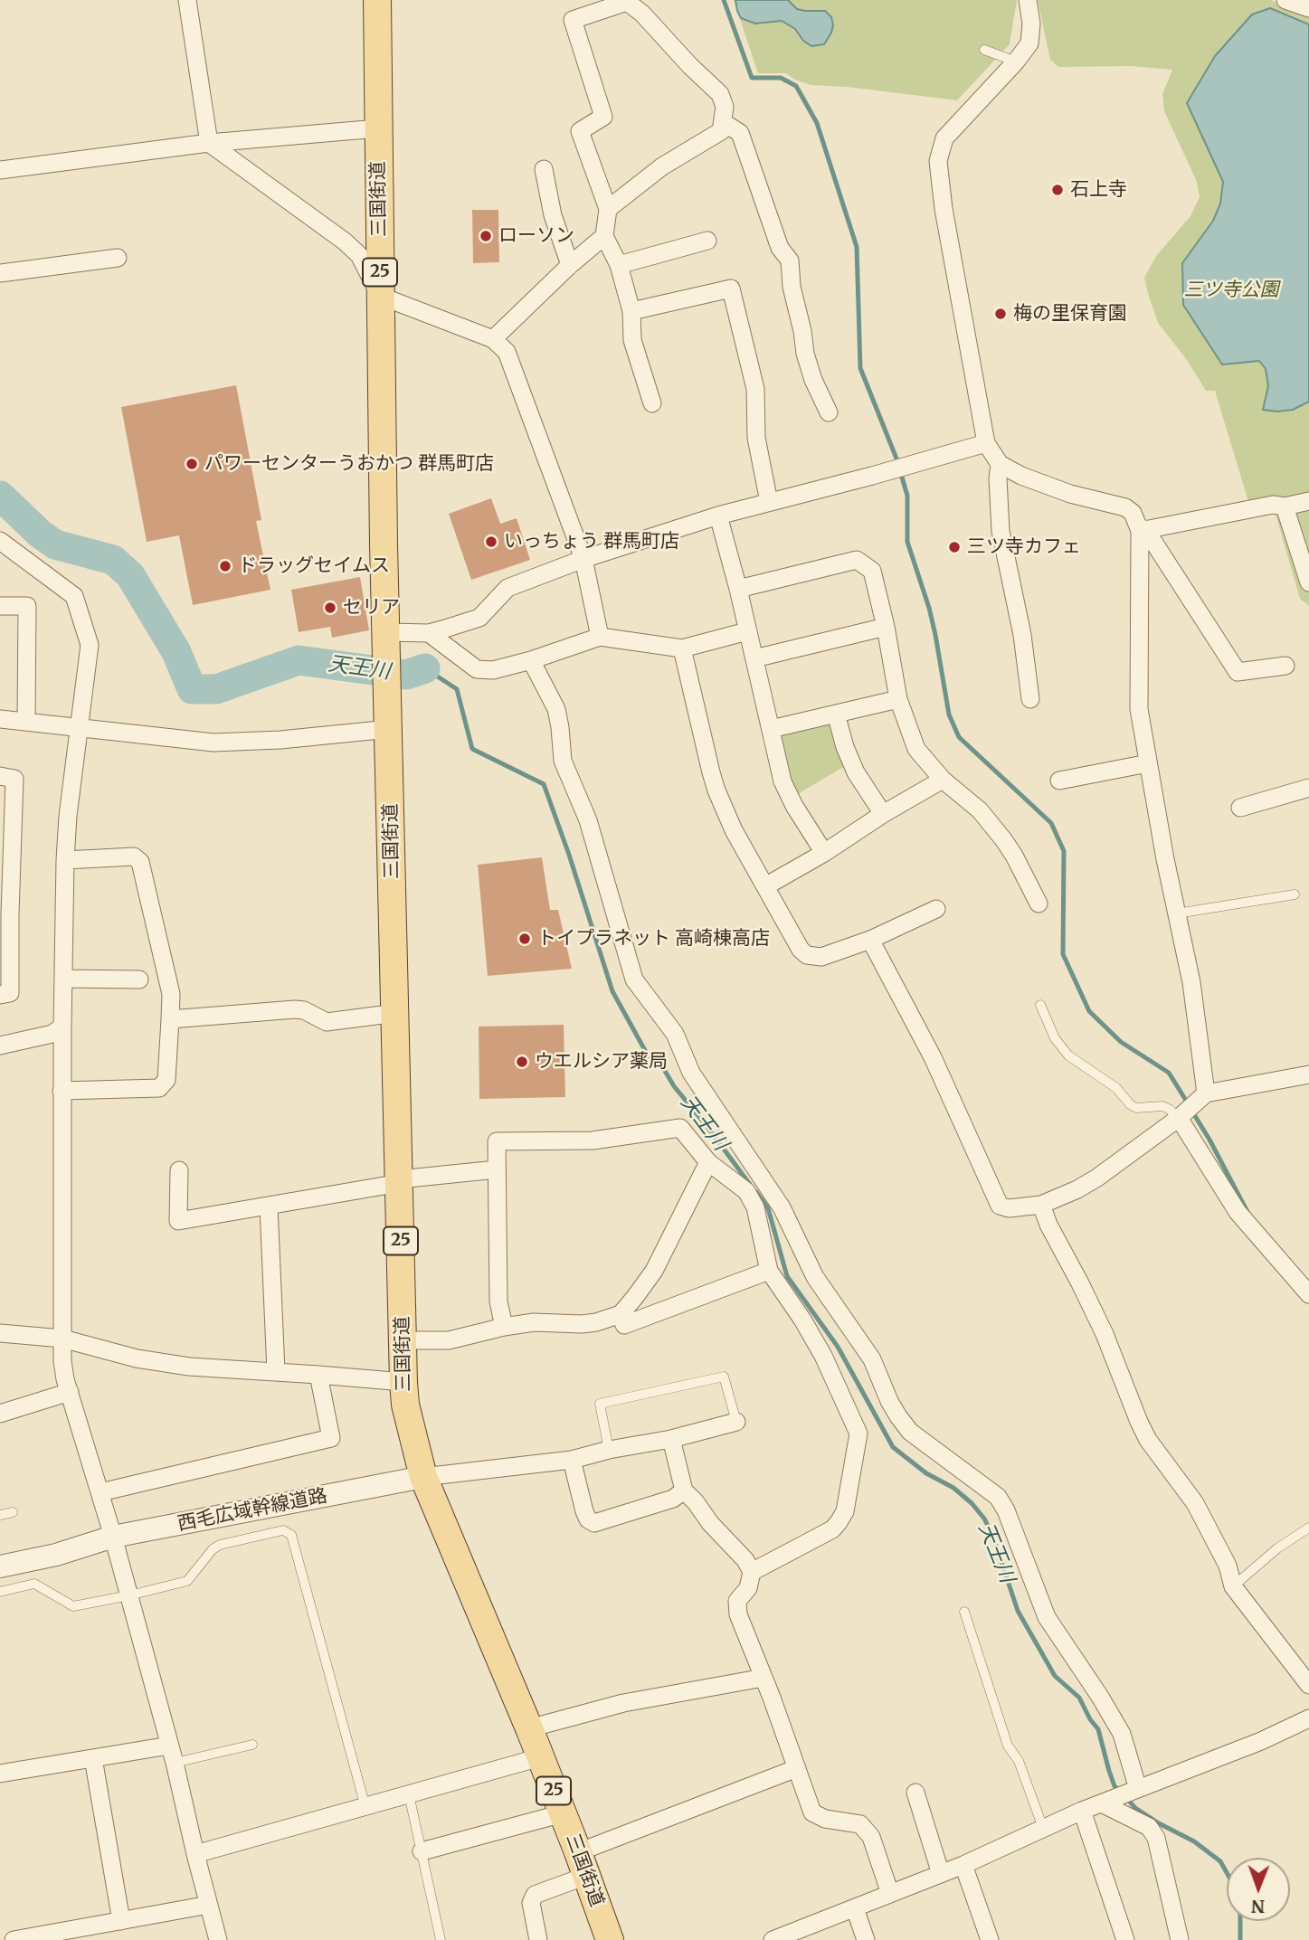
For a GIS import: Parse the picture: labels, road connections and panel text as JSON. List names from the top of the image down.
{
  "streets": {
    "main road": ["三国街道", "25"],
    "street": ["西毛広域幹線道路"]
  },
  "crossings": [
    ["三国街道", "西毛広域幹線道路"]
  ],
  "water": ["天王川"],
  "parks": ["三ツ寺公園"],
  "places": [
    "石上寺",
    "ローソン",
    "梅の里保育園",
    "パワーセンターうおかつ 群馬町店",
    "いっちょう 群馬町店",
    "三ツ寺カフェ",
    "ドラッグセイムス",
    "セリア",
    "トイプラネット 高崎棟高店",
    "ウエルシア薬局"
  ],
  "north": "bottom"
}
